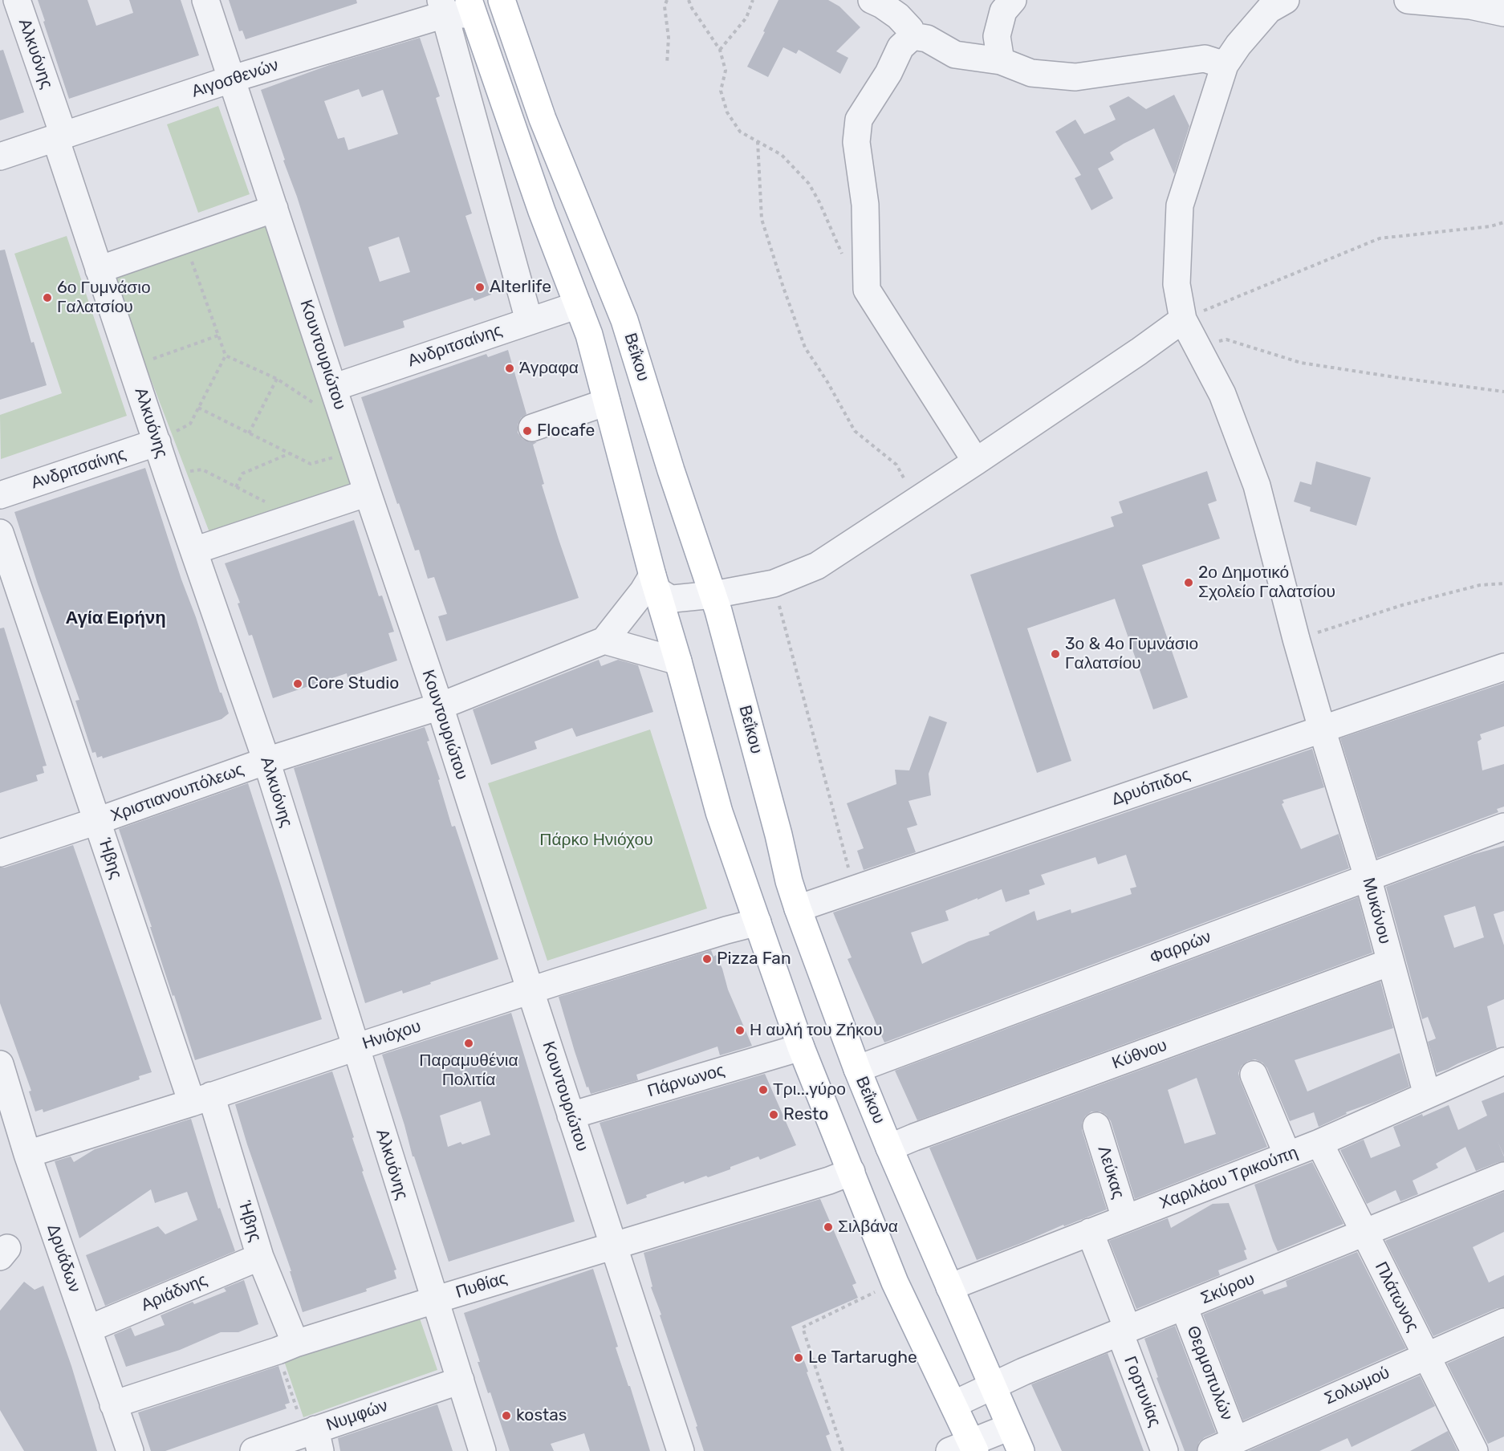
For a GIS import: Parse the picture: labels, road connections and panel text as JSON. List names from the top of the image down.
{
  "streets": {
    "main road": ["Βεΐκου"],
    "street": [
      "Αλκυόνης",
      "Αιγοσθενών",
      "Ανδριτσαίνης",
      "Κουντουριώτου",
      "Δρυόπιδος",
      "Χριστιανουπόλεως",
      "Ήβης",
      "Μυκόνου",
      "Φαρρών",
      "Ηνιόχου",
      "Κύθνου",
      "Πάρνωνος",
      "Λεύκας",
      "Χαριλάου Τρικούπη",
      "Δρυάδων",
      "Πυθίας",
      "Σκύρου",
      "Αριάδνης",
      "Πλάτωνος",
      "Θερμοπυλών",
      "Σολωμού",
      "Γορτυνίας",
      "Νυμφών"
    ]
  },
  "crossings": [
    ["Αλκυόνης", "Αιγοσθενών"],
    ["Αλκυόνης", "Ανδριτσαίνης"],
    ["Αλκυόνης", "Χριστιανουπόλεως"],
    ["Αλκυόνης", "Ηνιόχου"],
    ["Αλκυόνης", "Πυθίας"],
    ["Αλκυόνης", "Νυμφών"],
    ["Αιγοσθενών", "Κουντουριώτου"],
    ["Ανδριτσαίνης", "Κουντουριώτου"],
    ["Κουντουριώτου", "Χριστιανουπόλεως"],
    ["Κουντουριώτου", "Ηνιόχου"],
    ["Κουντουριώτου", "Πάρνωνος"],
    ["Κουντουριώτου", "Πυθίας"],
    ["Βεΐκου", "Δρυόπιδος"],
    ["Βεΐκου", "Φαρρών"],
    ["Βεΐκου", "Κύθνου"],
    ["Βεΐκου", "Χαριλάου Τρικούπη"],
    ["Βεΐκου", "Σκύρου"],
    ["Δρυόπιδος", "Μυκόνου"],
    ["Χριστιανουπόλεως", "Ήβης"],
    ["Ήβης", "Ηνιόχου"],
    ["Ήβης", "Πυθίας"],
    ["Ήβης", "Αριάδνης"],
    ["Μυκόνου", "Φαρρών"],
    ["Μυκόνου", "Κύθνου"],
    ["Μυκόνου", "Χαριλάου Τρικούπη"],
    ["Ηνιόχου", "Δρυάδων"],
    ["Λεύκας", "Χαριλάου Τρικούπη"],
    ["Χαριλάου Τρικούπη", "Πλάτωνος"],
    ["Χαριλάου Τρικούπη", "Γορτυνίας"],
    ["Δρυάδων", "Πυθίας"],
    ["Δρυάδων", "Αριάδνης"],
    ["Σκύρου", "Πλάτωνος"],
    ["Σκύρου", "Θερμοπυλών"],
    ["Σκύρου", "Γορτυνίας"],
    ["Πλάτωνος", "Σολωμού"],
    ["Θερμοπυλών", "Σολωμού"]
  ],
  "districts": ["Αγία Ειρήνη"],
  "parks": ["Πάρκο Ηνιόχου"],
  "places": [
    "Alterlife",
    "6ο Γυμνάσιο Γαλατσίου",
    "Άγραφα",
    "Flocafe",
    "2ο Δημοτικό Σχολείο Γαλατσίου",
    "3ο & 4ο Γυμνάσιο Γαλατσίου",
    "Core Studio",
    "Pizza Fan",
    "Η αυλή του Ζήκου",
    "Παραμυθένια Πολιτία",
    "Τρι...γύρο",
    "Resto",
    "Σιλβάνα",
    "Le Tartarughe",
    "kostas"
  ]
}
